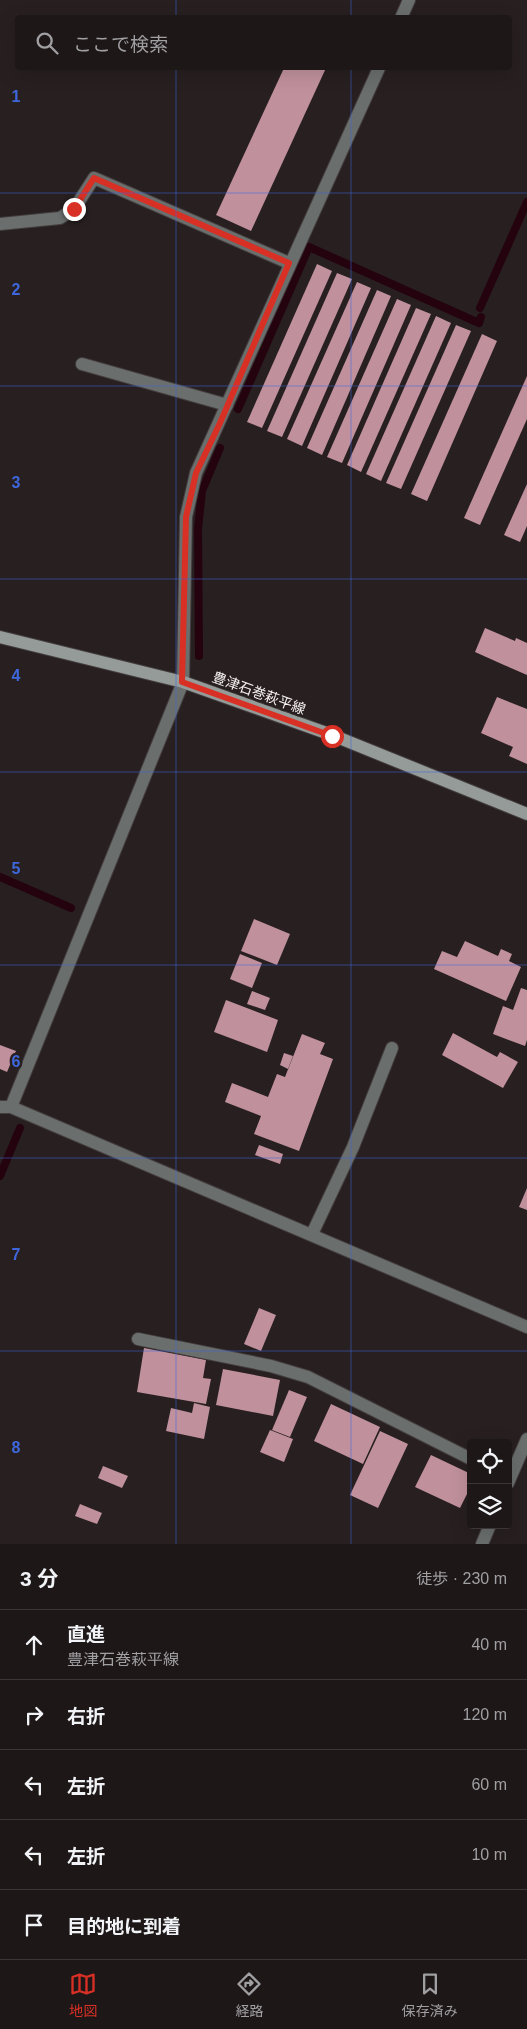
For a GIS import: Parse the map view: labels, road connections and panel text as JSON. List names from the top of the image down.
{
  "streets": {
    "main road": ["豊津石巻萩平線"]
  },
  "page": {
    "search": "ここで検索",
    "heading": ["3 分", "徒歩 · 230 m"],
    "list": [
      ["直進", "豊津石巻萩平線", "40 m"],
      ["右折", "120 m"],
      ["左折", "60 m"],
      ["左折", "10 m"],
      "目的地に到着"
    ],
    "nav": ["地図", "経路", "保存済み"]
  },
  "grid": {
    "rows": [
      "1",
      "2",
      "3",
      "4",
      "5",
      "6",
      "7",
      "8"
    ]
  }
}
